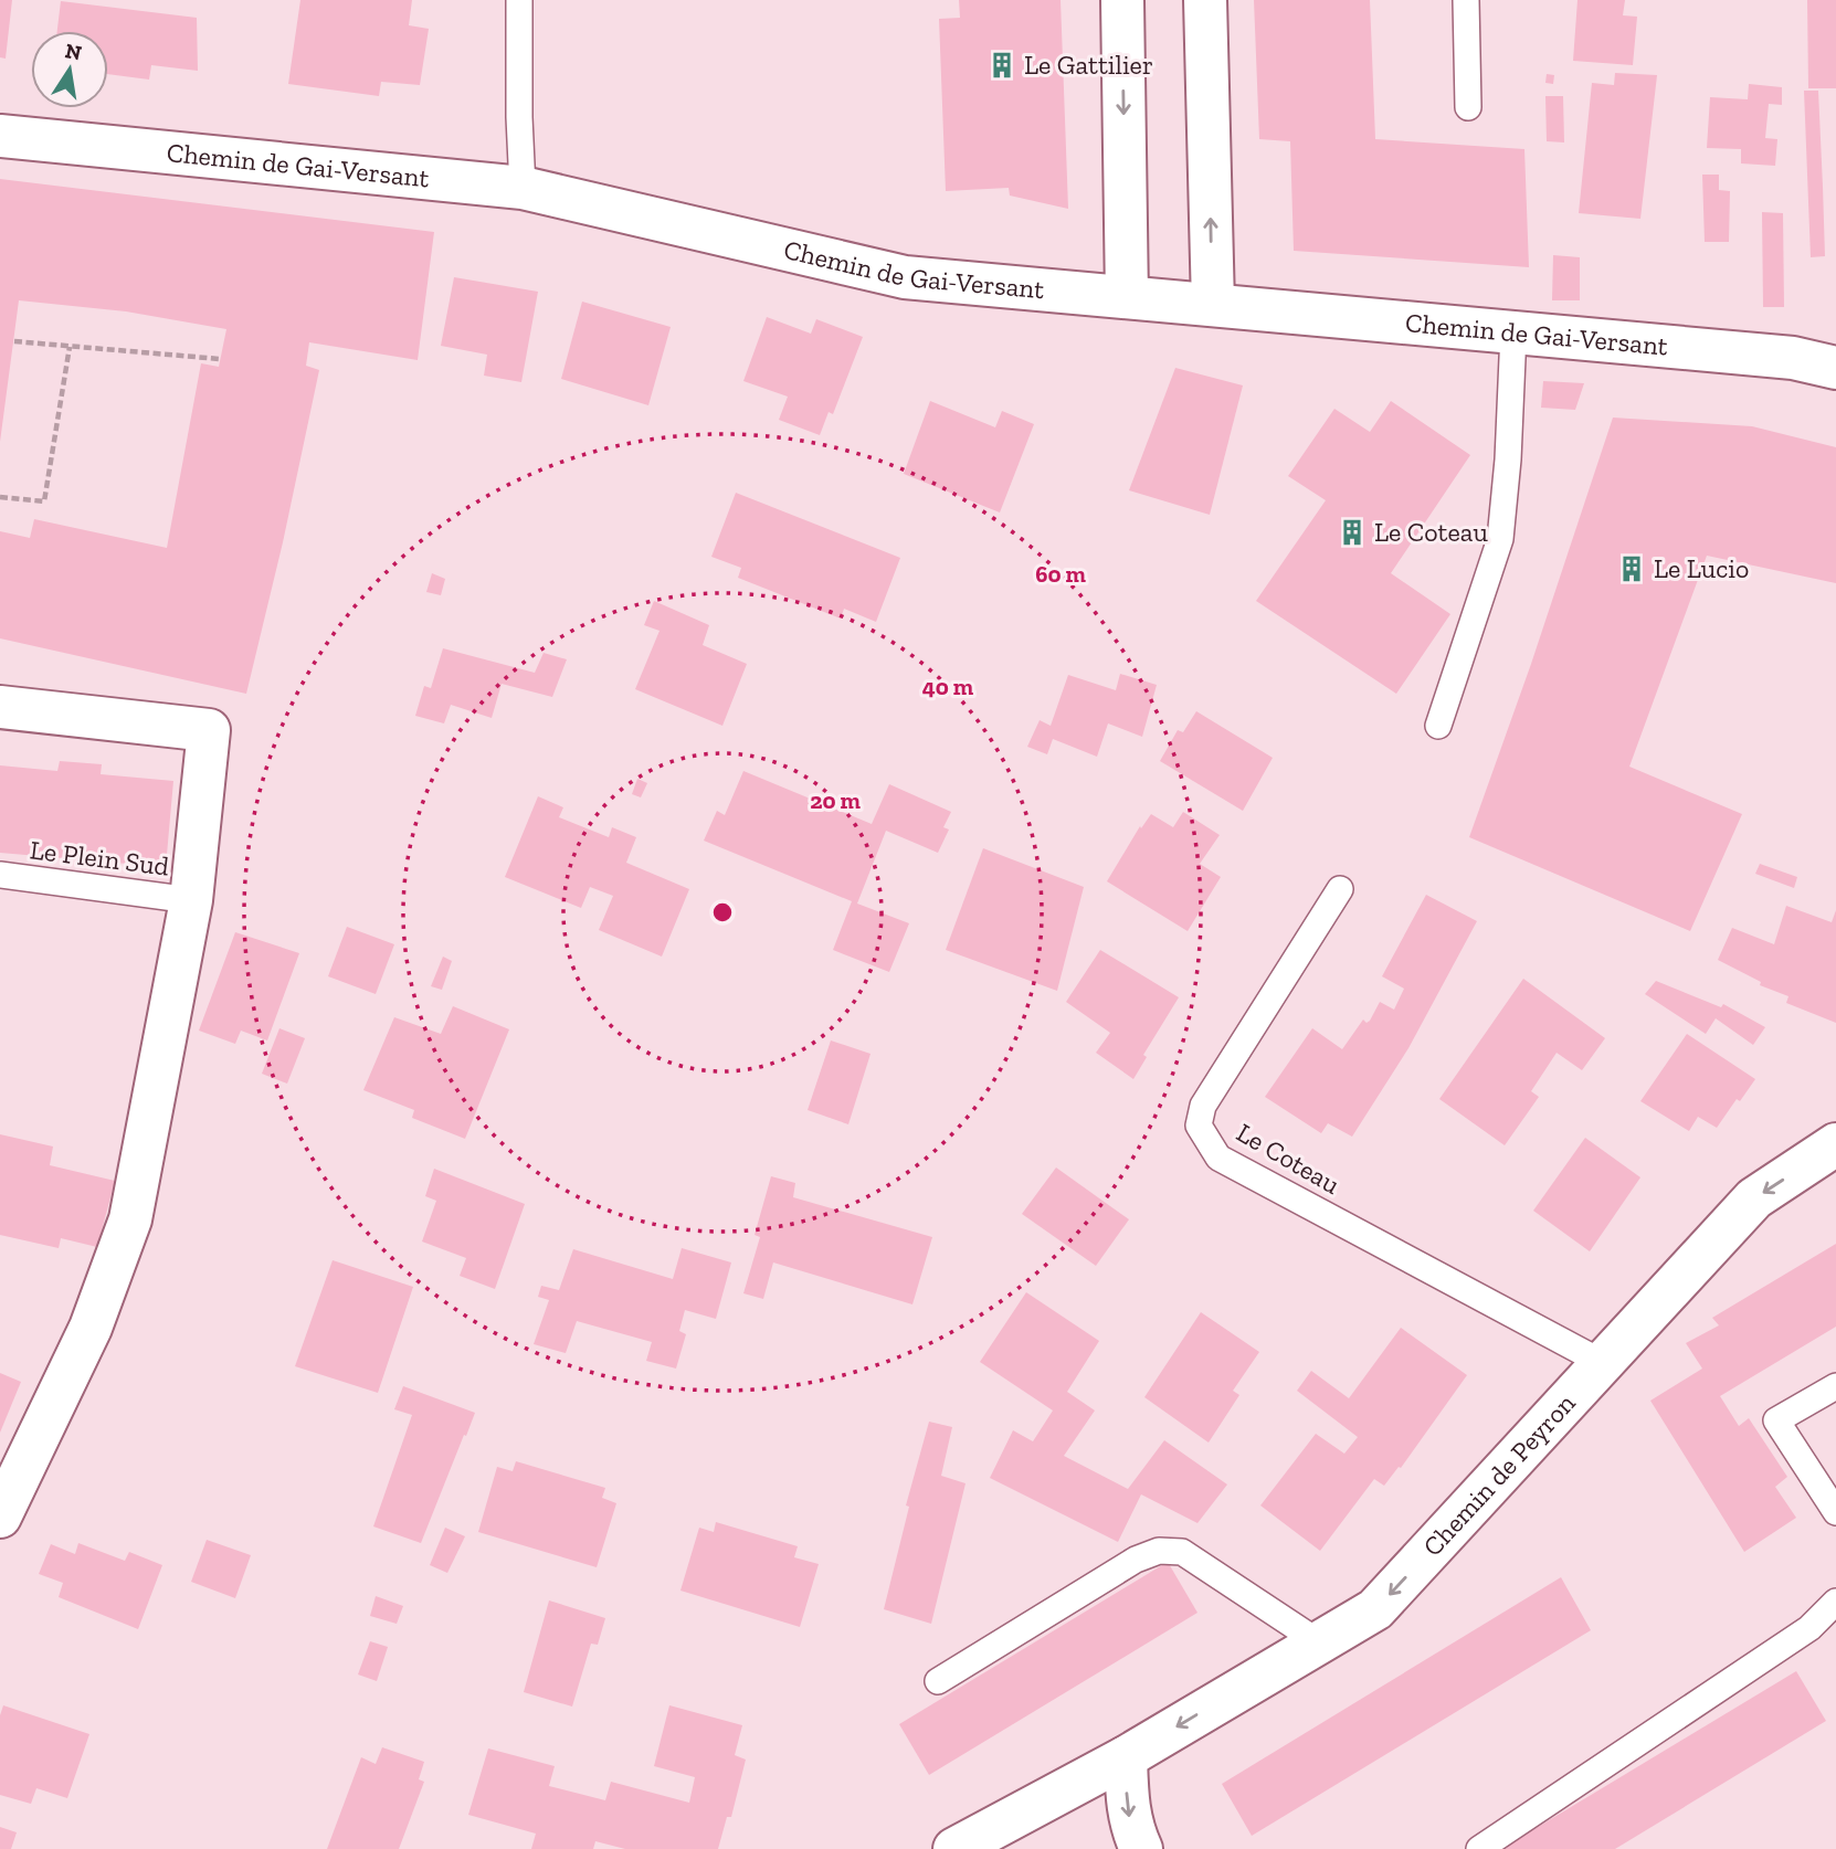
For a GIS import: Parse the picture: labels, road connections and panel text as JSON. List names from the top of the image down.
{
  "streets": {
    "street": ["Chemin de Gai-Versant", "Chemin de Peyron"],
    "lane": ["Le Plein Sud", "Le Coteau"]
  },
  "crossings": [
    ["Le Coteau", "Chemin de Peyron"]
  ],
  "one_way": ["Chemin de Peyron"],
  "places": {
    "building": ["Le Gattilier", "Le Coteau", "Le Lucio"]
  },
  "north": "top",
  "rings": ["60 m", "40 m", "20 m"]
}
